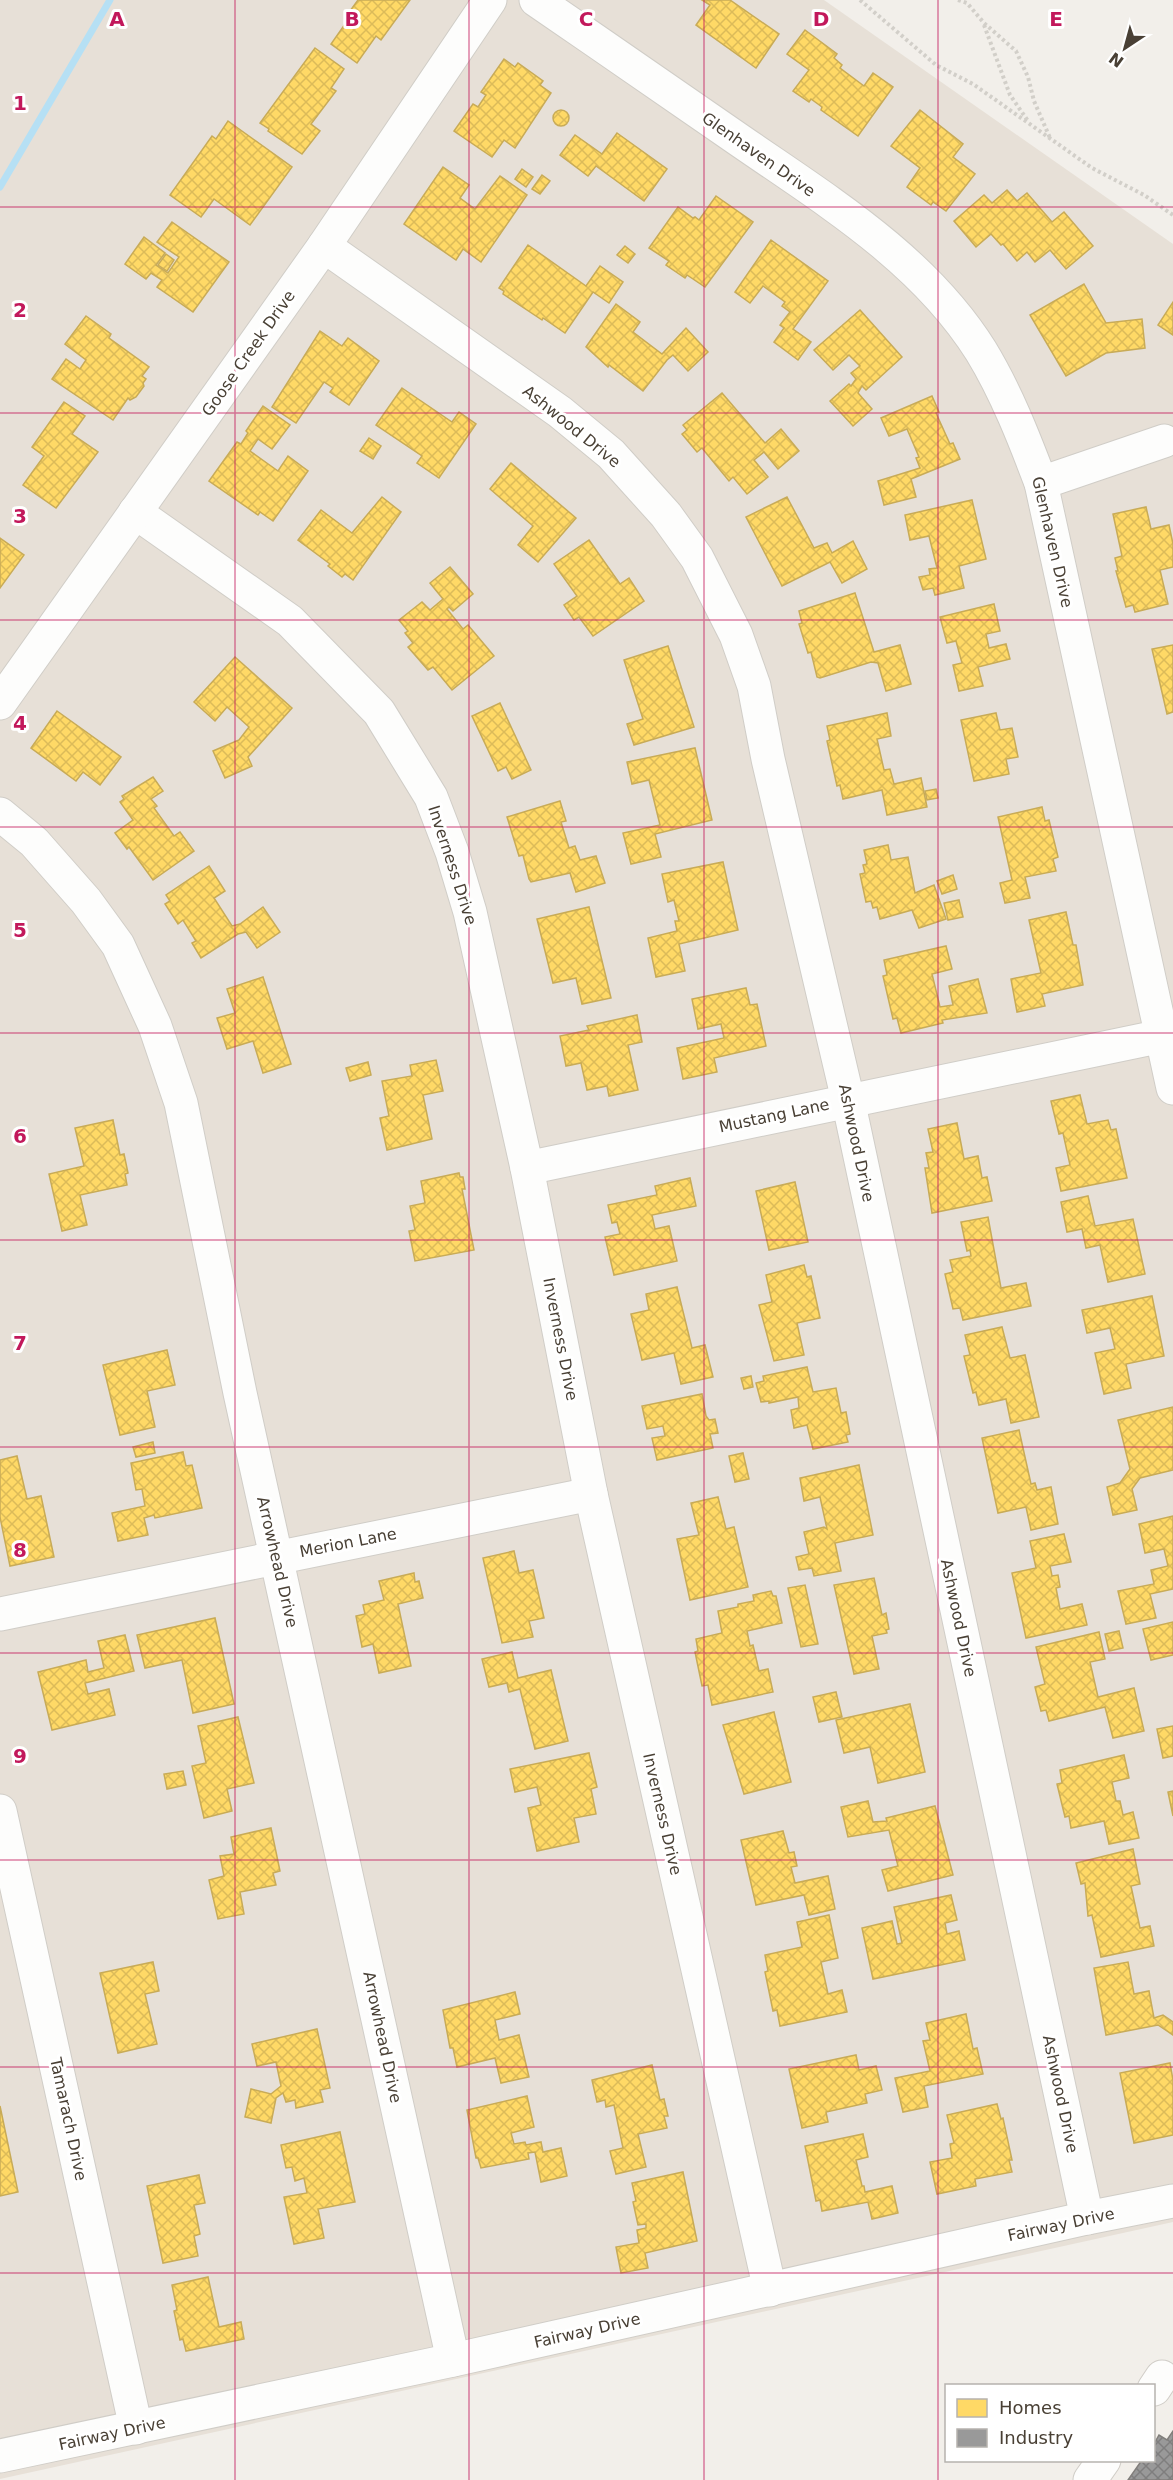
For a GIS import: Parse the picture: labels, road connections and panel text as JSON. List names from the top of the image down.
{
  "streets": {
    "street": [
      "Glenhaven Drive",
      "Goose Creek Drive",
      "Ashwood Drive",
      "Inverness Drive",
      "Mustang Lane",
      "Merion Lane",
      "Arrowhead Drive",
      "Tamarach Drive",
      "Fairway Drive"
    ]
  },
  "crossings": [
    ["Glenhaven Drive", "Mustang Lane"],
    ["Goose Creek Drive", "Ashwood Drive"],
    ["Goose Creek Drive", "Inverness Drive"],
    ["Ashwood Drive", "Mustang Lane"],
    ["Ashwood Drive", "Fairway Drive"],
    ["Inverness Drive", "Mustang Lane"],
    ["Inverness Drive", "Merion Lane"],
    ["Inverness Drive", "Fairway Drive"],
    ["Merion Lane", "Arrowhead Drive"],
    ["Arrowhead Drive", "Fairway Drive"],
    ["Tamarach Drive", "Fairway Drive"]
  ],
  "legend": ["Homes", "Industry"],
  "north": "bottom left",
  "grid": {
    "columns": [
      "A",
      "B",
      "C",
      "D",
      "E"
    ],
    "rows": [
      "1",
      "2",
      "3",
      "4",
      "5",
      "6",
      "7",
      "8",
      "9"
    ]
  }
}
